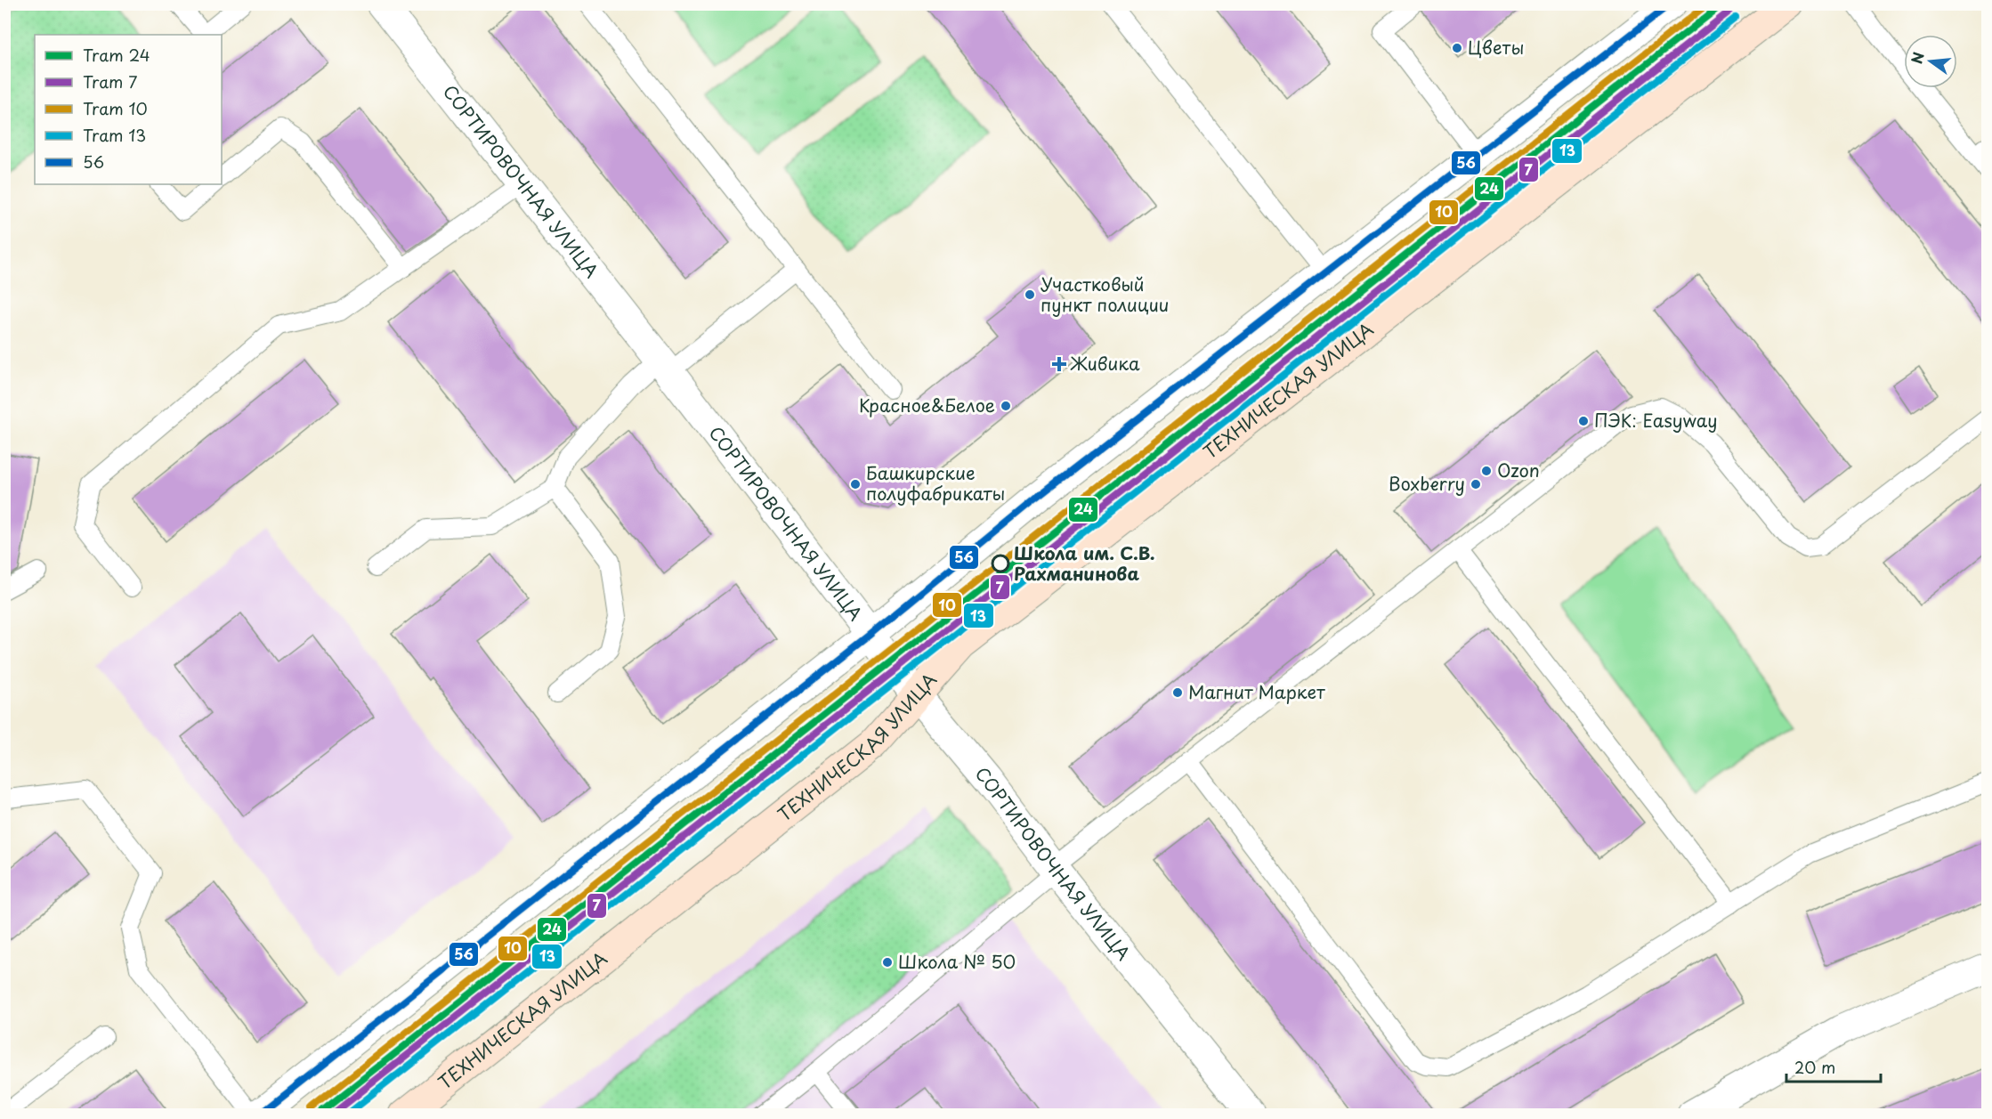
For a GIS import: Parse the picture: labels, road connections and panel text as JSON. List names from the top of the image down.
{
  "streets": {
    "main road": ["ТЕХНИЧЕСКАЯ УЛИЦА"],
    "street": ["СОРТИРОВОЧНАЯ УЛИЦА"]
  },
  "crossings": [
    ["СОРТИРОВОЧНАЯ УЛИЦА", "ТЕХНИЧЕСКАЯ УЛИЦА"]
  ],
  "places": {
    "other": [
      "Цветы",
      "Участковый пункт полиции",
      "Красное&Белое",
      "ПЭК: Easyway",
      "Ozon",
      "Башкирские полуфабрикаты",
      "Boxberry",
      "Школа им. С.В. Рахманинова",
      "Магнит Маркет",
      "Школа № 50"
    ],
    "health": ["Живика"]
  },
  "lines": [
    "tram line 24",
    "tram line 10",
    "transit line 56",
    "tram line 7",
    "tram line 13"
  ],
  "legend": [
    "Tram 24",
    "Tram 7",
    "Tram 10",
    "Tram 13",
    "56"
  ],
  "scale_bar": "20 m",
  "north": "left"
}
